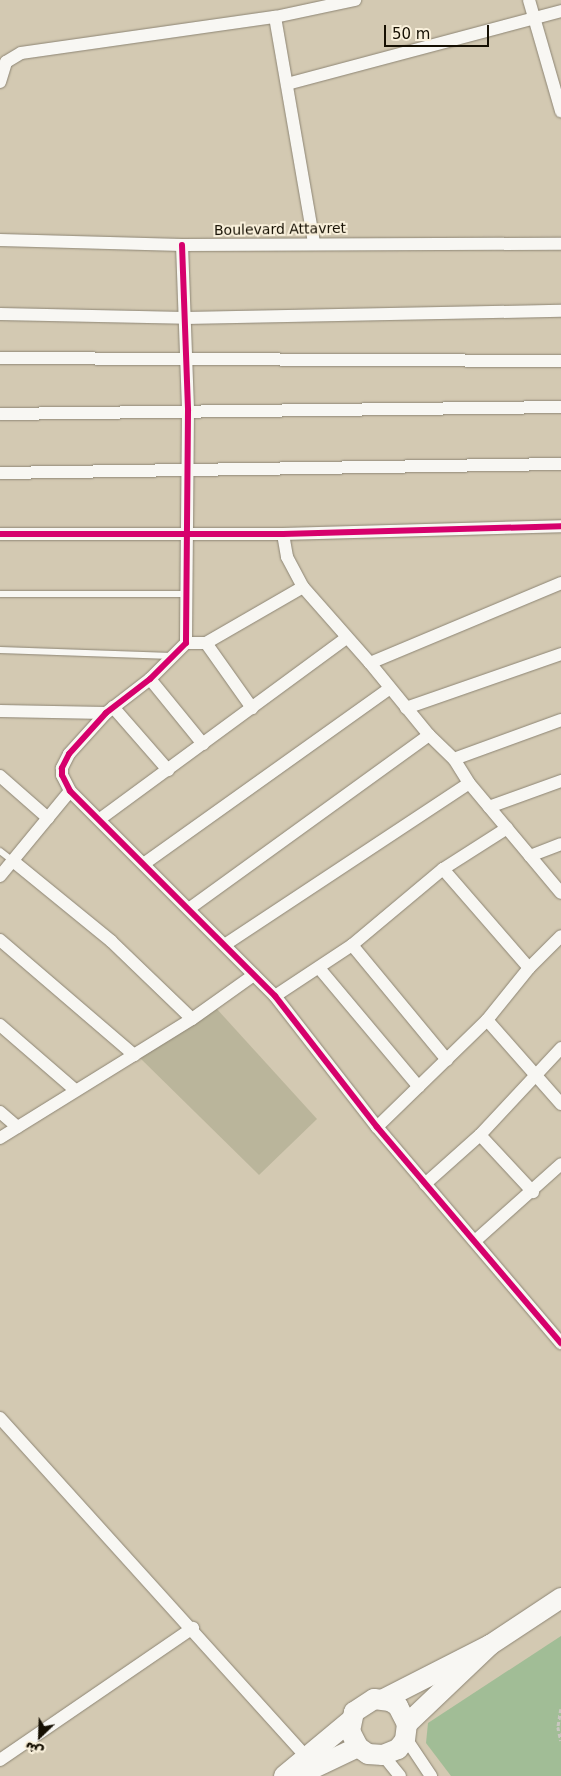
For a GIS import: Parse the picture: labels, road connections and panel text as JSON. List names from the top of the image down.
{
  "streets": {
    "street": ["Boulevard Attavret"]
  },
  "scale_bar": "50 m",
  "north": "bottom left"
}
